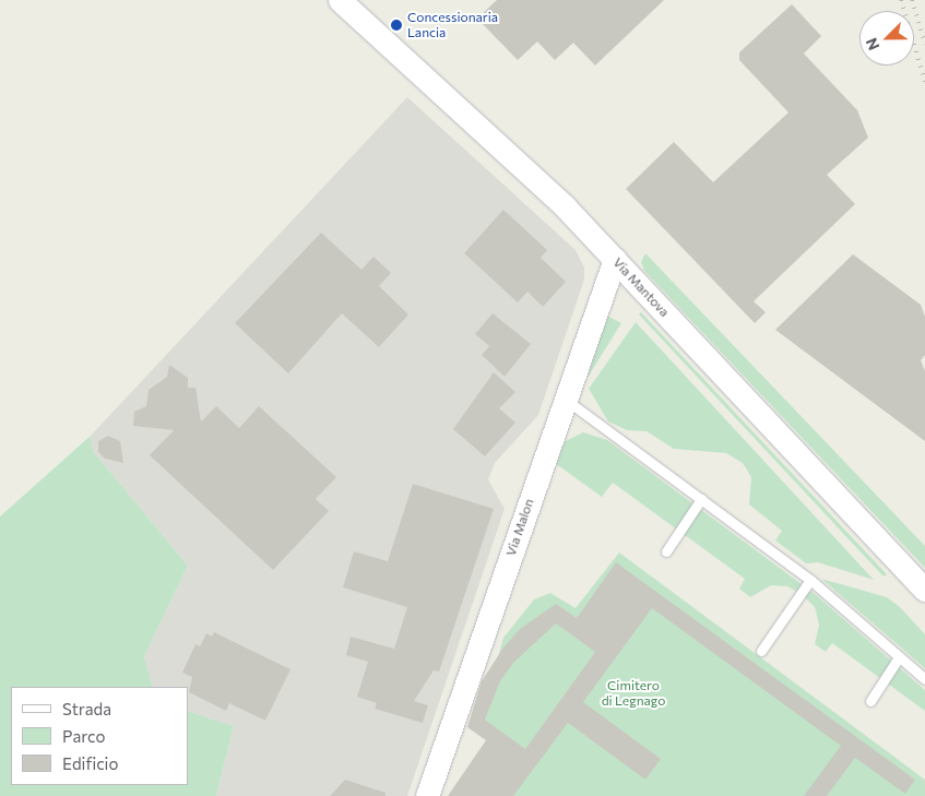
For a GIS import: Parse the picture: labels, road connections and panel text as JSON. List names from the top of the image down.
{
  "streets": {
    "street": ["Via Mantova", "Via Malon"]
  },
  "crossings": [
    ["Via Mantova", "Via Malon"]
  ],
  "parks": ["Cimitero di Legnago"],
  "places": ["Concessionaria Lancia"],
  "legend": ["Strada", "Parco", "Edificio"],
  "north": "bottom left"
}
